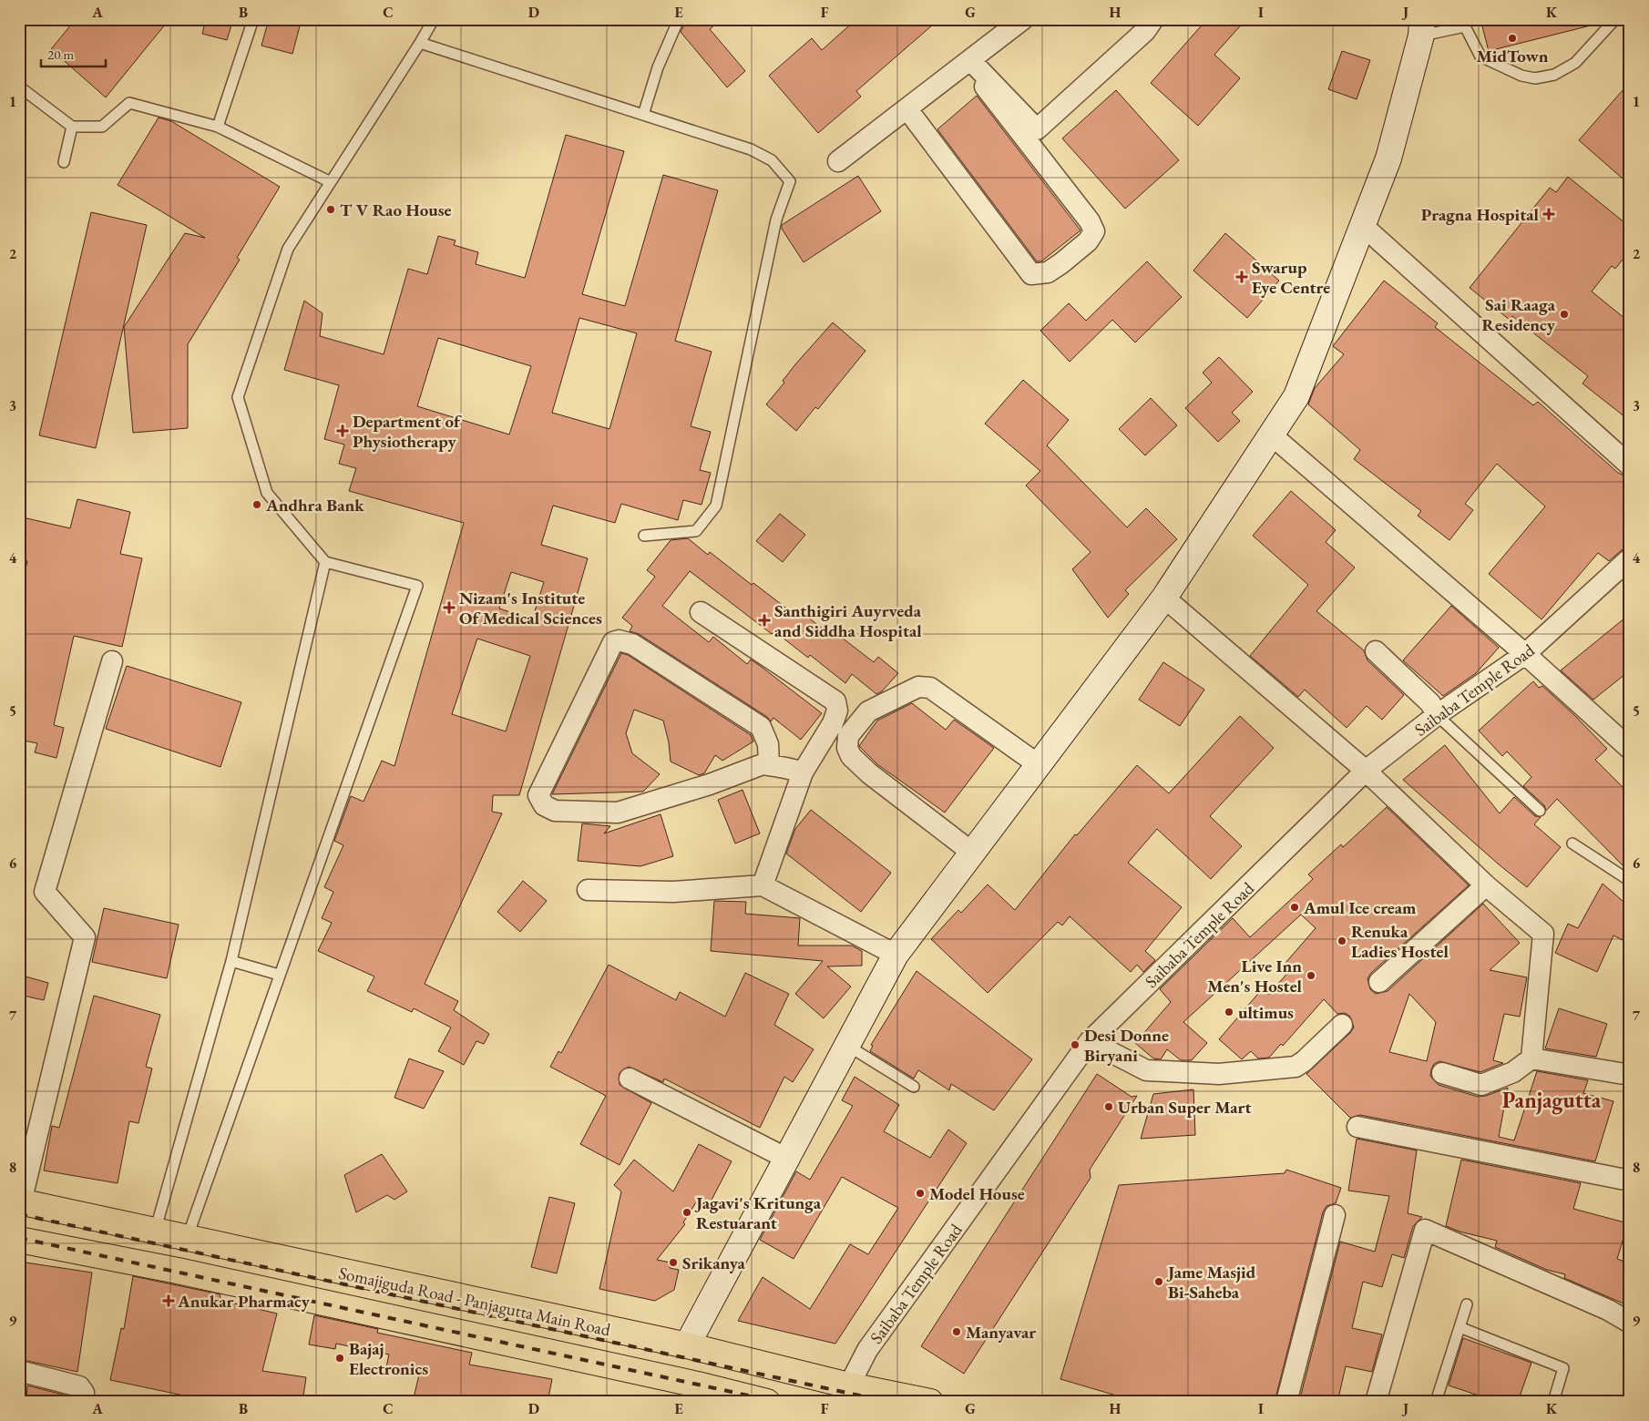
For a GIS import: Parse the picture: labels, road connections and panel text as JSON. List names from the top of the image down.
{
  "streets": {
    "highway": ["Somajiguda Road - Panjagutta Main Road"],
    "street": ["Saibaba Temple Road"]
  },
  "crossings": [
    ["Saibaba Temple Road", "Somajiguda Road - Panjagutta Main Road"]
  ],
  "districts": ["Panjagutta"],
  "places": {
    "other": [
      "MidTown",
      "T V Rao House",
      "Sai Raaga Residency",
      "Andhra Bank",
      "Amul Ice cream",
      "Renuka Ladies Hostel",
      "Live Inn Men's Hostel",
      "ultimus",
      "Desi Donne Biryani",
      "Urban Super Mart",
      "Model House",
      "Jagavi's Kritunga Restuarant",
      "Srikanya",
      "Jame Masjid Bi-Saheba",
      "Manyavar",
      "Bajaj Electronics"
    ],
    "health": [
      "Pragna Hospital",
      "Swarup Eye Centre",
      "Department of Physiotherapy",
      "Nizam's Institute Of Medical Sciences",
      "Santhigiri Auyrveda and Siddha Hospital",
      "Anukar Pharmacy"
    ]
  },
  "scale_bar": "20 m",
  "grid": {
    "columns": [
      "A",
      "B",
      "C",
      "D",
      "E",
      "F",
      "G",
      "H",
      "I",
      "J",
      "K"
    ],
    "rows": [
      "1",
      "2",
      "3",
      "4",
      "5",
      "6",
      "7",
      "8",
      "9"
    ]
  }
}
